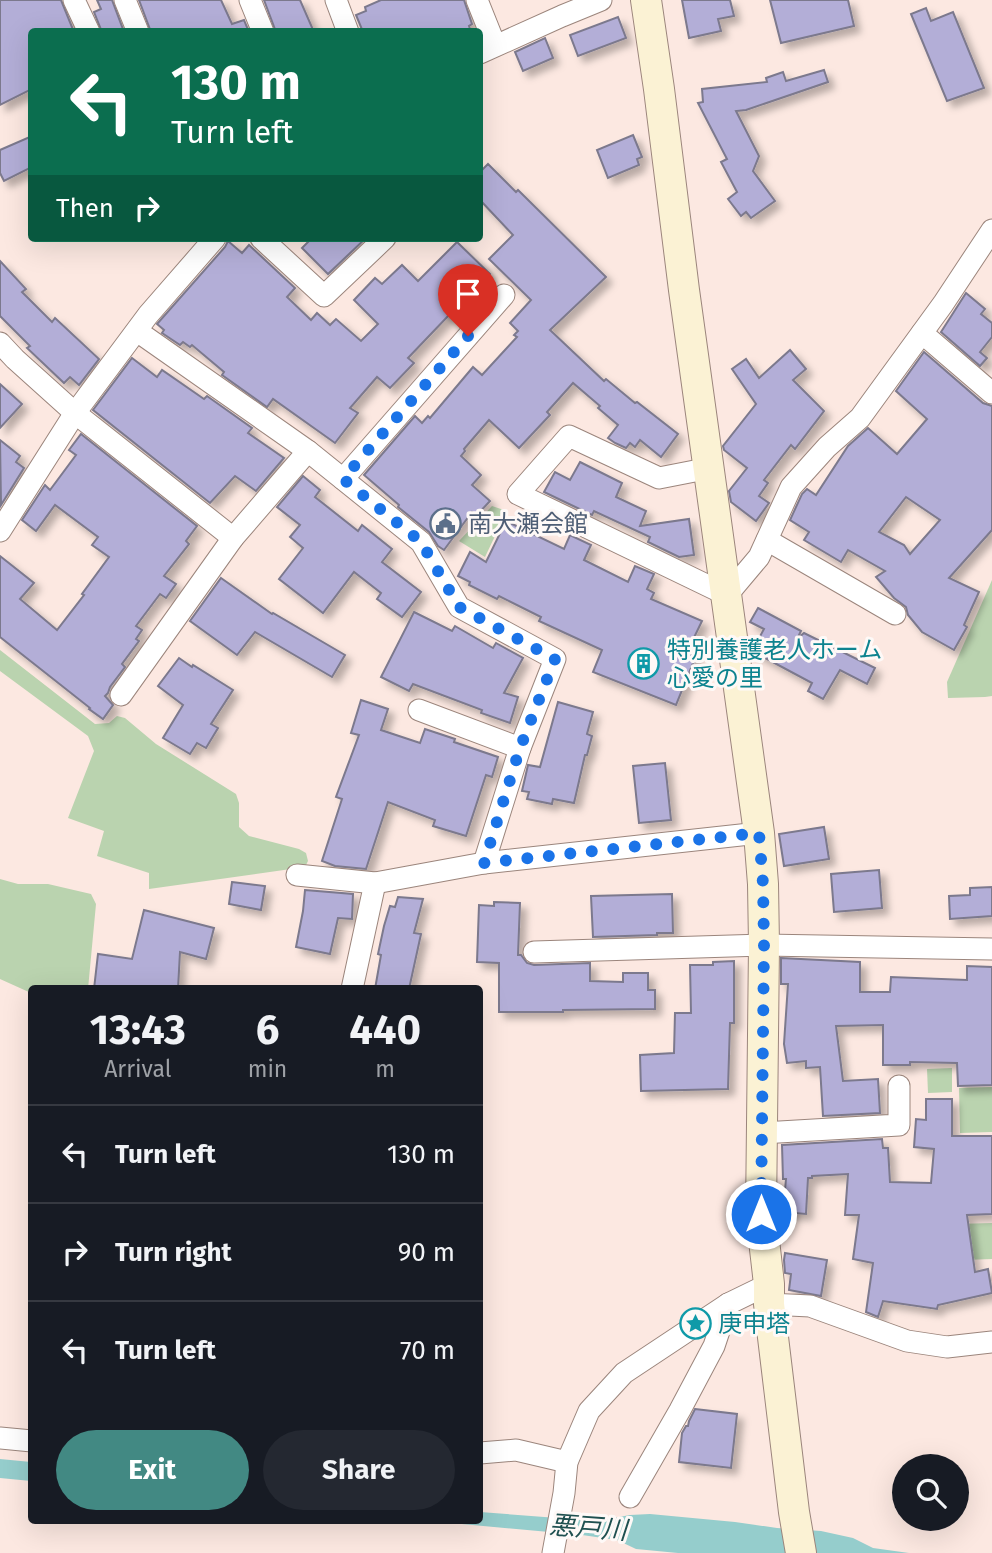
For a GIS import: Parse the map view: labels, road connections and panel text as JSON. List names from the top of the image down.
{
  "water": ["悪戸川"],
  "places": {
    "public building": ["南大瀬会館"],
    "building": ["特別養護老人ホーム 心愛の里"],
    "place": ["庚申塔"]
  },
  "page": {
    "turn": ["130 m", "Turn left"],
    "then": "Then",
    "eta": [
      "13:43",
      "Arrival",
      "6",
      "min",
      "440",
      "m"
    ],
    "list": [
      {
        "name": "Turn left",
        "value": "130 m"
      },
      {
        "name": "Turn right",
        "value": "90 m"
      },
      {
        "name": "Turn left",
        "value": "70 m"
      }
    ],
    "buttons": ["Exit", "Share"]
  }
}
